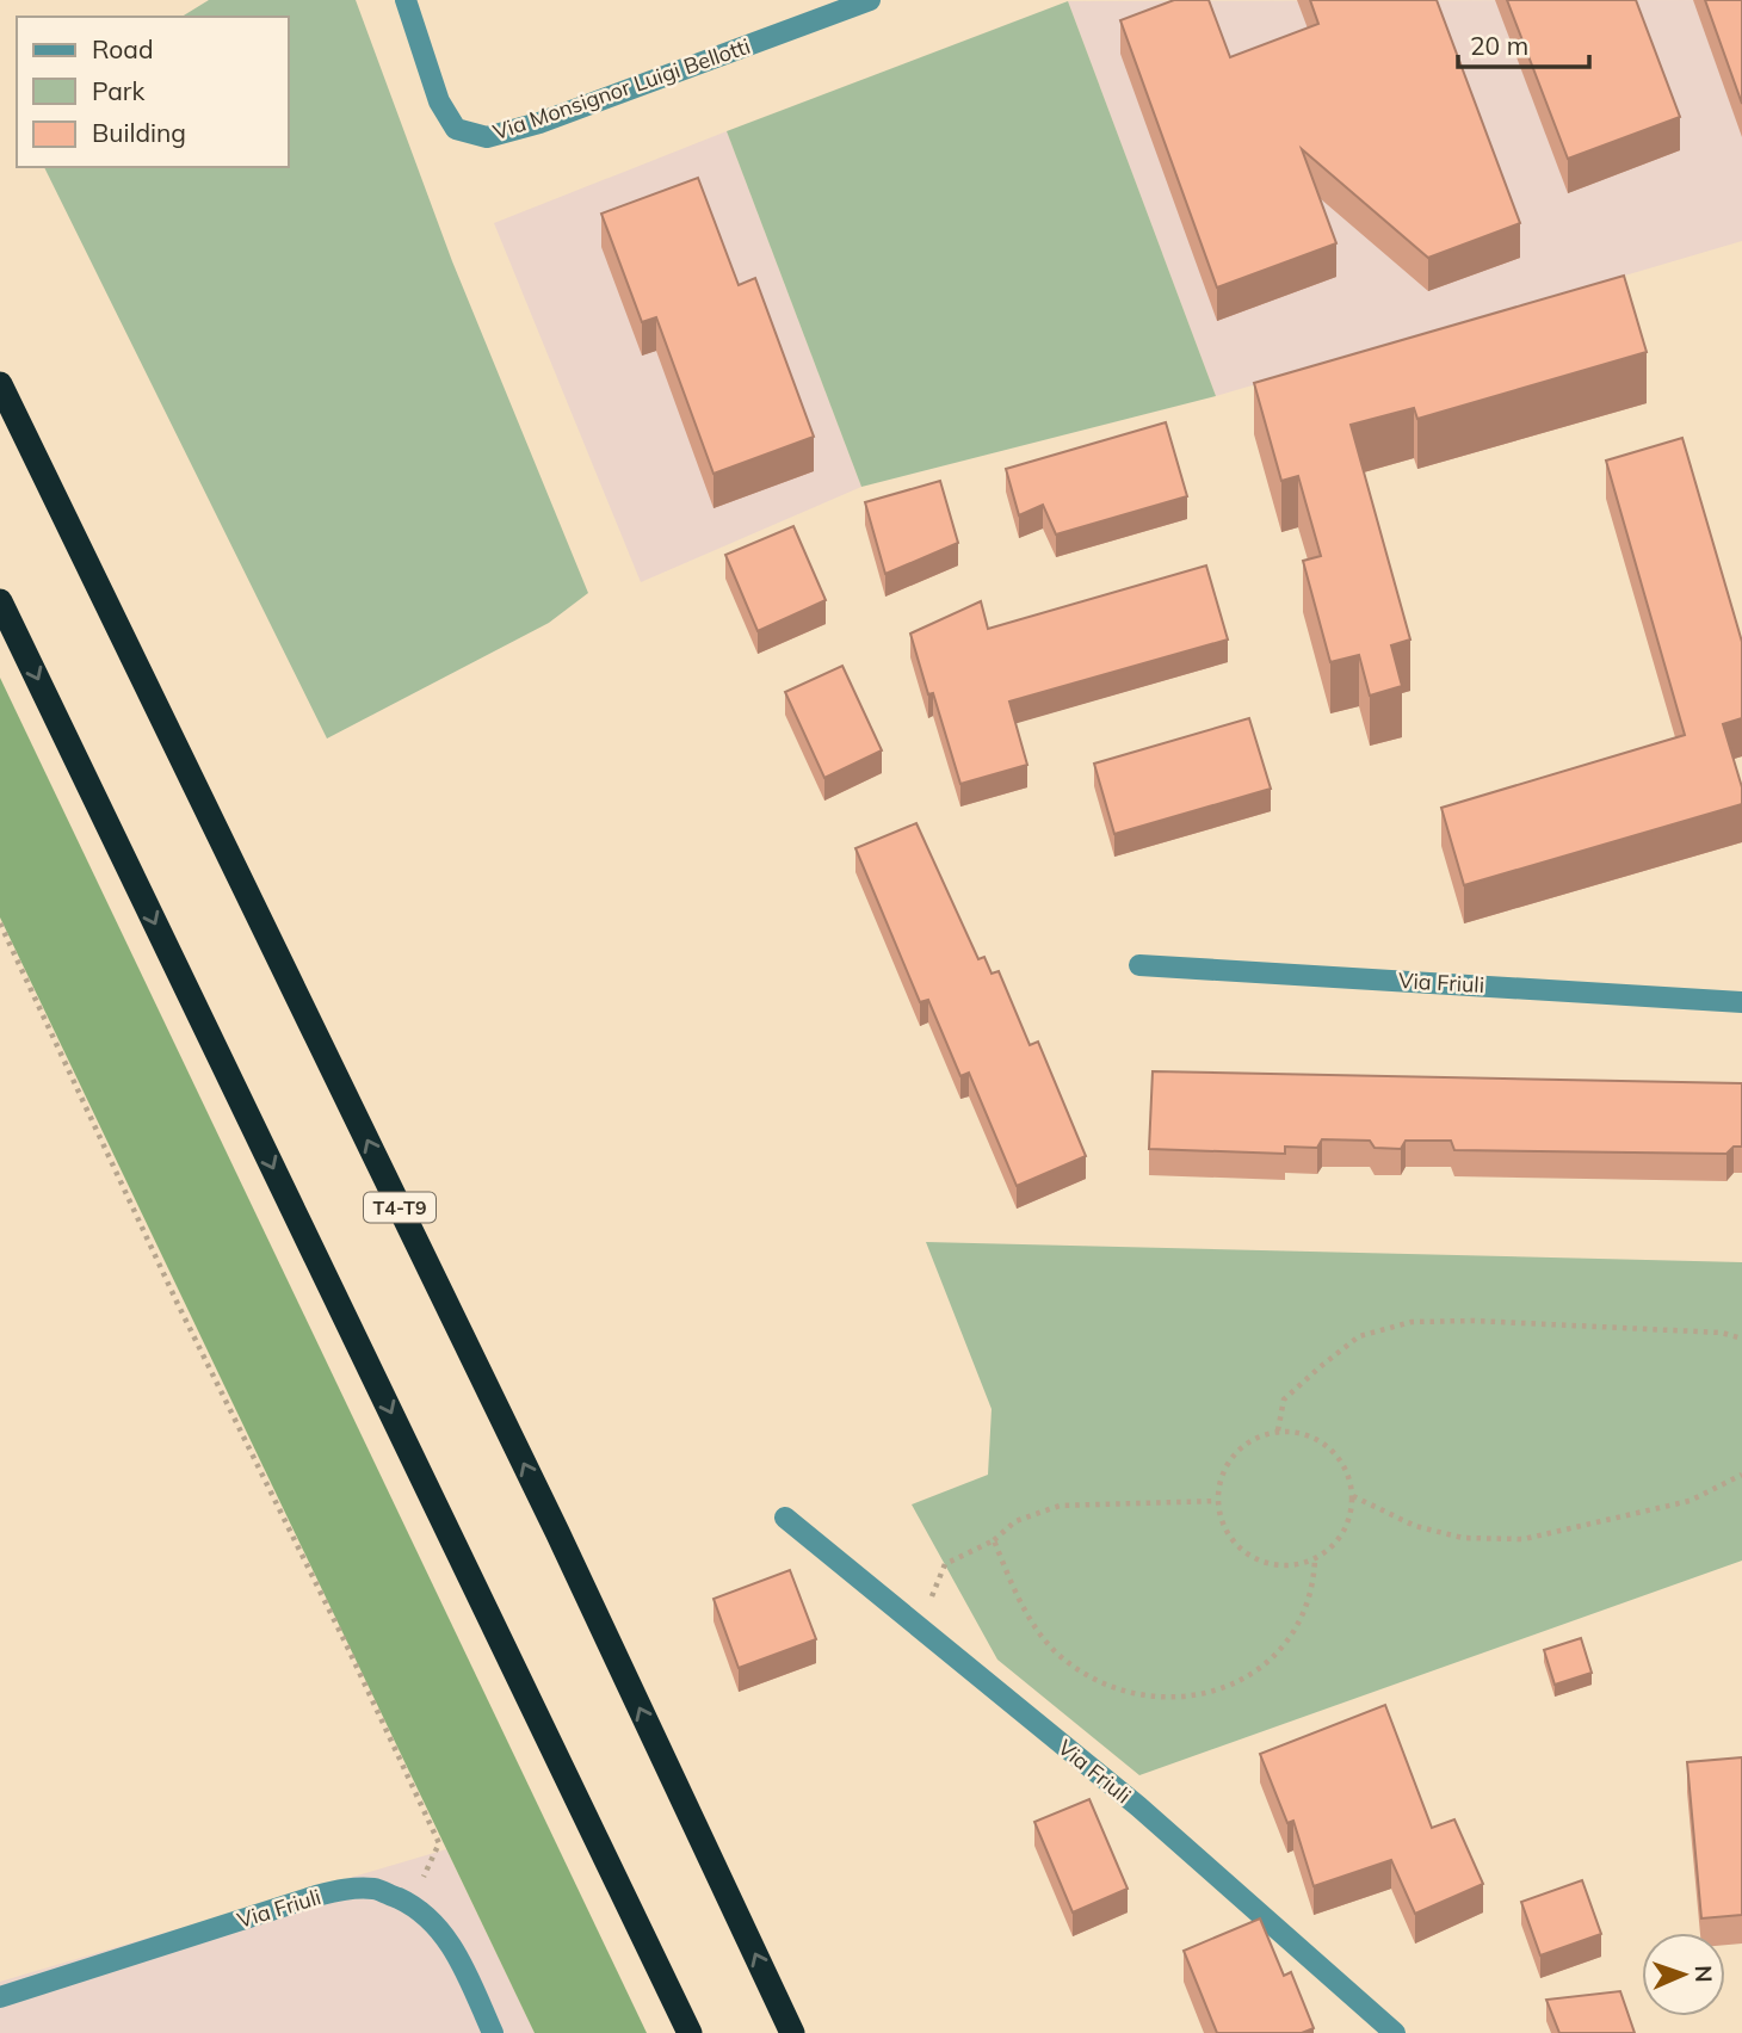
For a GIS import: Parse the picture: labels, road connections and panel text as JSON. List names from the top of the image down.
{
  "streets": {
    "highway": ["T4-T9"],
    "street": ["Via Monsignor Luigi Bellotti", "Via Friuli"]
  },
  "legend": ["Road", "Park", "Building"],
  "scale_bar": "20 m",
  "north": "right"
}
